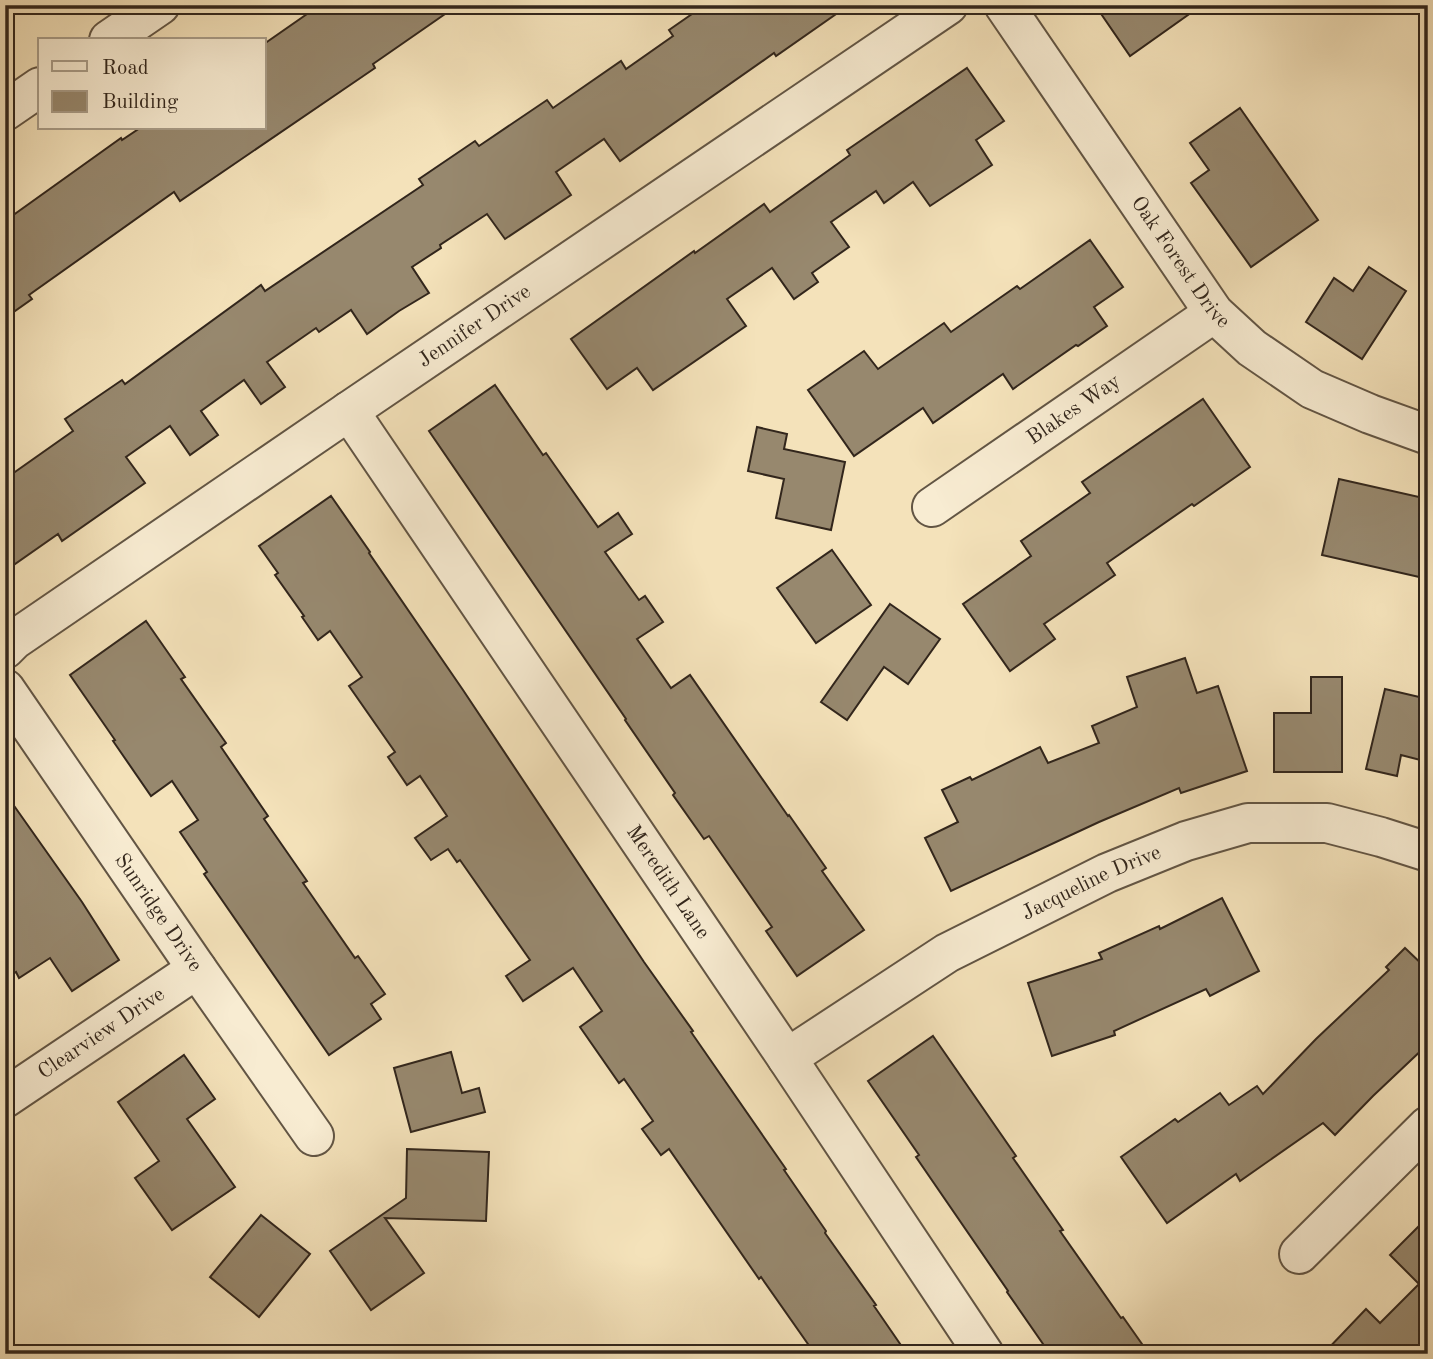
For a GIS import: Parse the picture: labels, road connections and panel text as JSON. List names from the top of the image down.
{
  "streets": {
    "street": [
      "Oak Forest Drive",
      "Jennifer Drive",
      "Blakes Way",
      "Meredith Lane",
      "Jacqueline Drive",
      "Sunridge Drive",
      "Clearview Drive"
    ]
  },
  "crossings": [
    ["Oak Forest Drive", "Blakes Way"],
    ["Jennifer Drive", "Meredith Lane"],
    ["Meredith Lane", "Jacqueline Drive"],
    ["Sunridge Drive", "Clearview Drive"]
  ],
  "legend": ["Road", "Building"]
}
